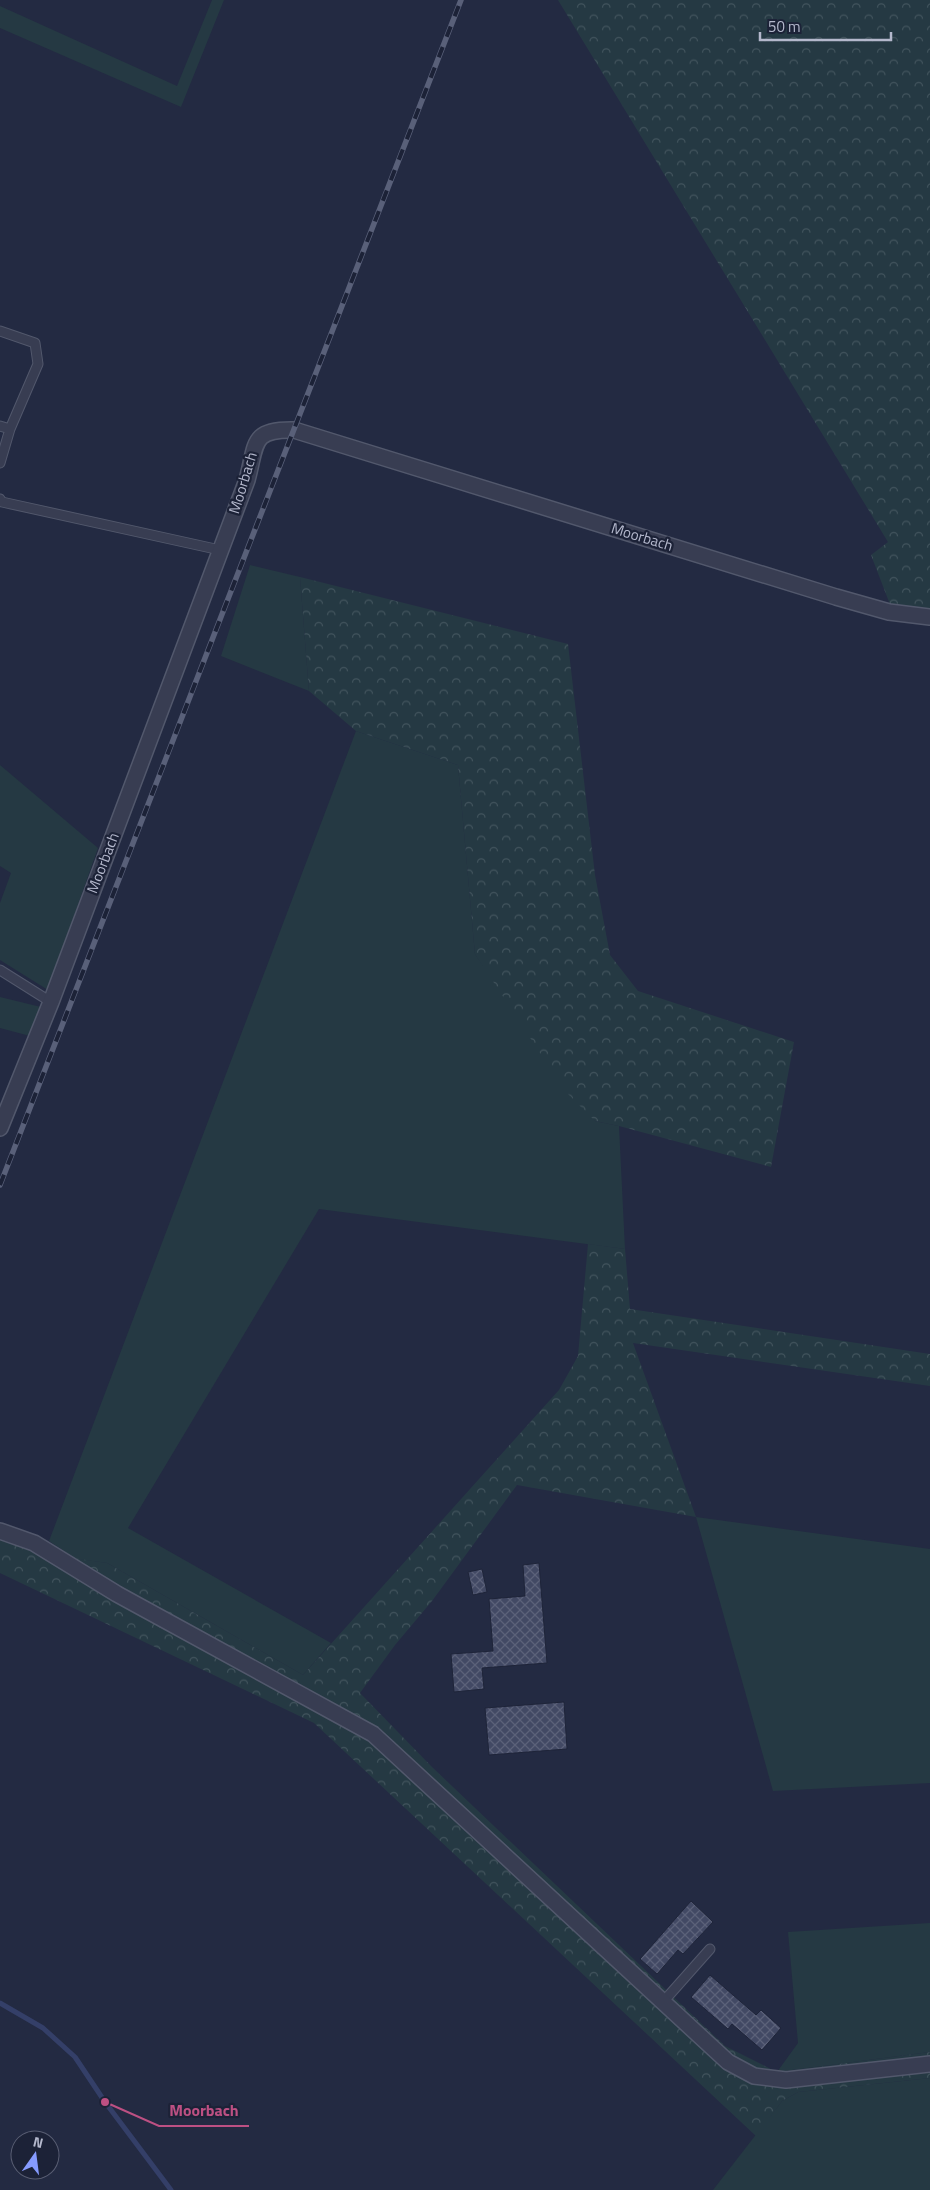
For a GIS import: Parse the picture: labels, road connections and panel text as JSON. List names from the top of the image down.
{
  "streets": {
    "street": ["Moorbach"]
  },
  "places": ["Moorbach"],
  "scale_bar": "50 m",
  "north": "top"
}
